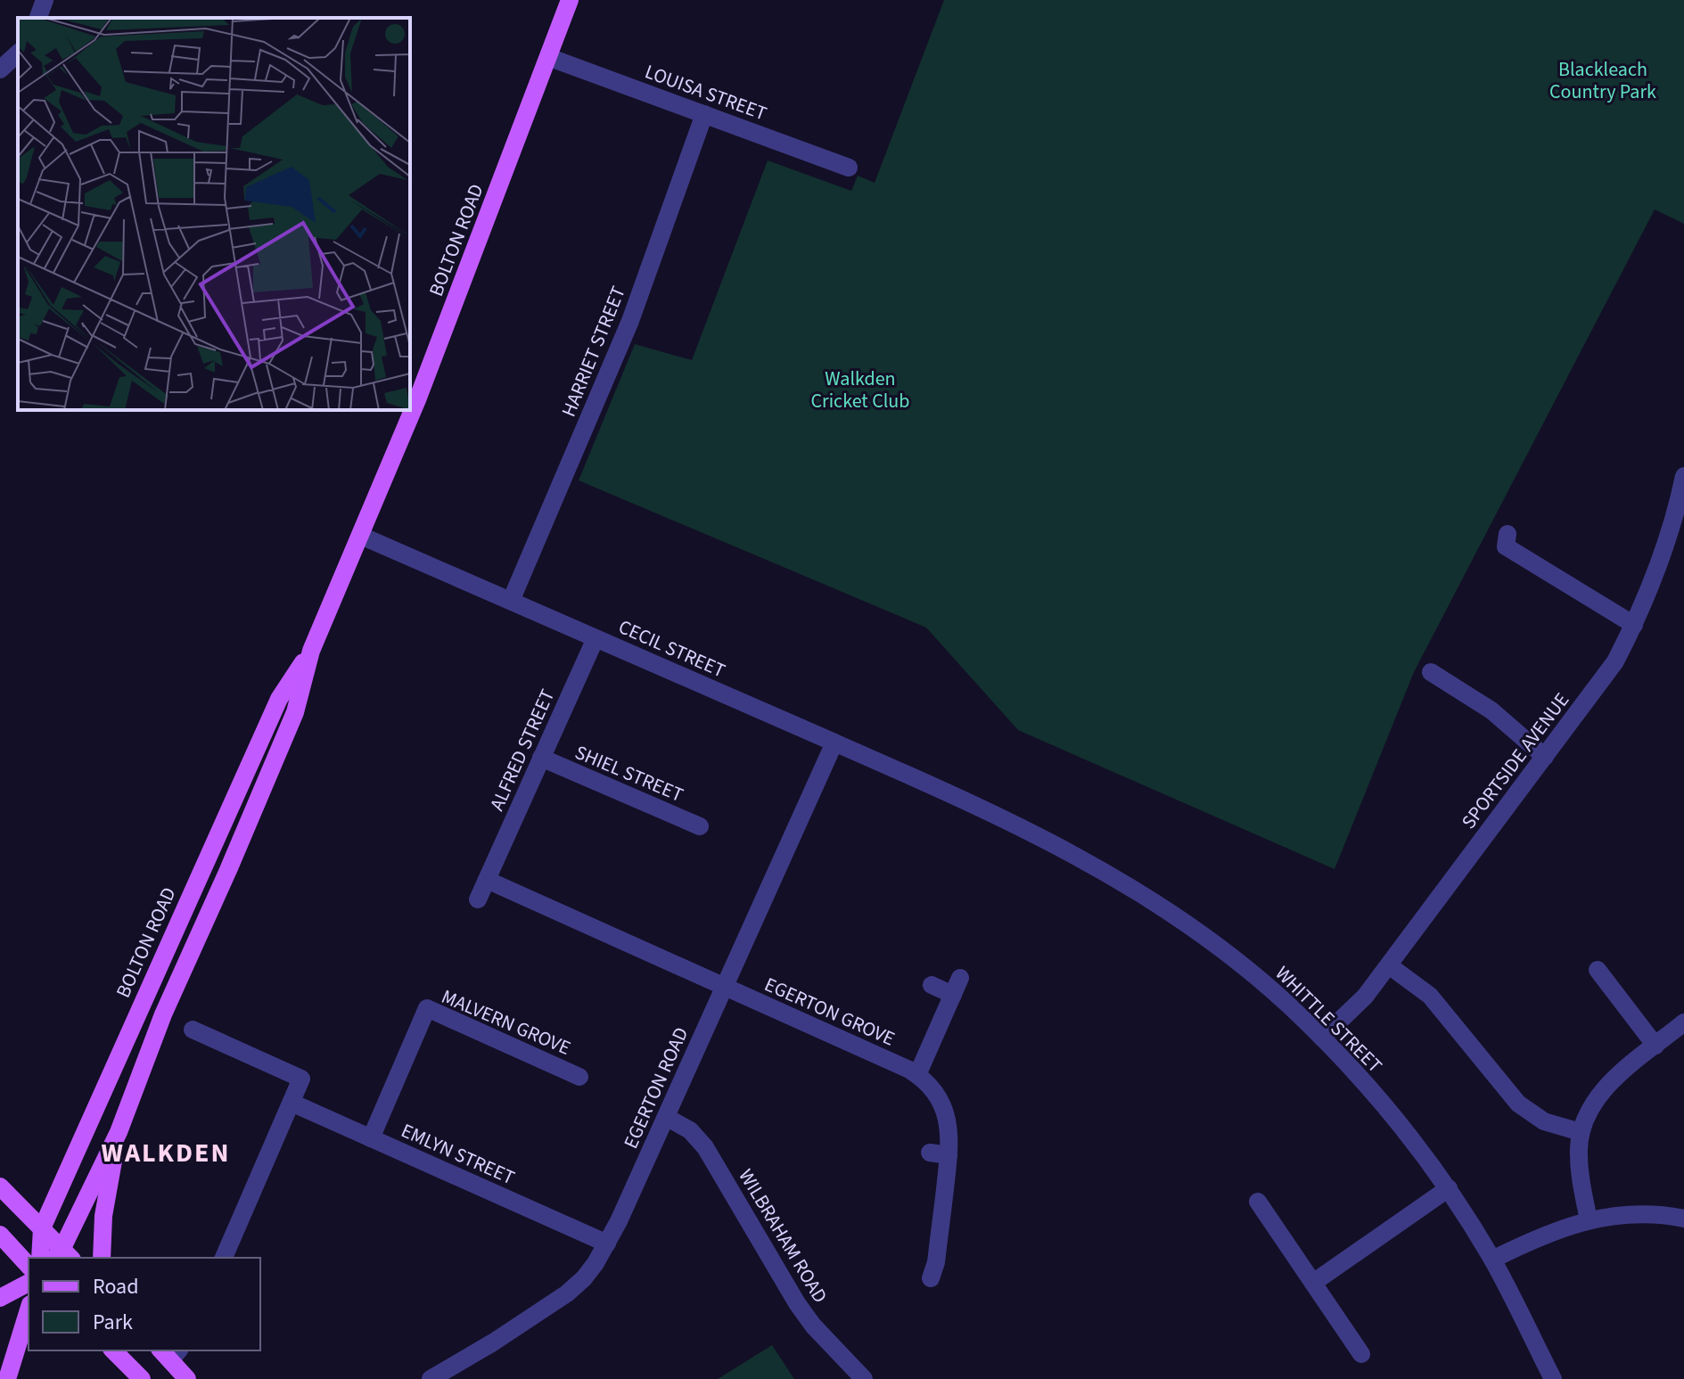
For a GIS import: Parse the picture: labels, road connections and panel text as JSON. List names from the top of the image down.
{
  "streets": {
    "main road": ["BOLTON ROAD"],
    "street": [
      "LOUISA STREET",
      "HARRIET STREET",
      "CECIL STREET",
      "ALFRED STREET",
      "SPORTSIDE AVENUE",
      "SHIEL STREET",
      "EGERTON GROVE",
      "WHITTLE STREET",
      "MALVERN GROVE",
      "EGERTON ROAD",
      "EMLYN STREET",
      "WILBRAHAM ROAD"
    ]
  },
  "crossings": [
    ["LOUISA STREET", "BOLTON ROAD"],
    ["LOUISA STREET", "HARRIET STREET"],
    ["BOLTON ROAD", "CECIL STREET"],
    ["HARRIET STREET", "CECIL STREET"],
    ["CECIL STREET", "ALFRED STREET"],
    ["CECIL STREET", "WHITTLE STREET"],
    ["CECIL STREET", "EGERTON ROAD"],
    ["ALFRED STREET", "SHIEL STREET"],
    ["SPORTSIDE AVENUE", "WHITTLE STREET"],
    ["EGERTON GROVE", "EGERTON ROAD"],
    ["MALVERN GROVE", "EMLYN STREET"],
    ["EGERTON ROAD", "EMLYN STREET"],
    ["EGERTON ROAD", "WILBRAHAM ROAD"]
  ],
  "districts": ["WALKDEN"],
  "parks": ["Blackleach Country Park", "Walkden Cricket Club"],
  "legend": ["Road", "Park"]
}
